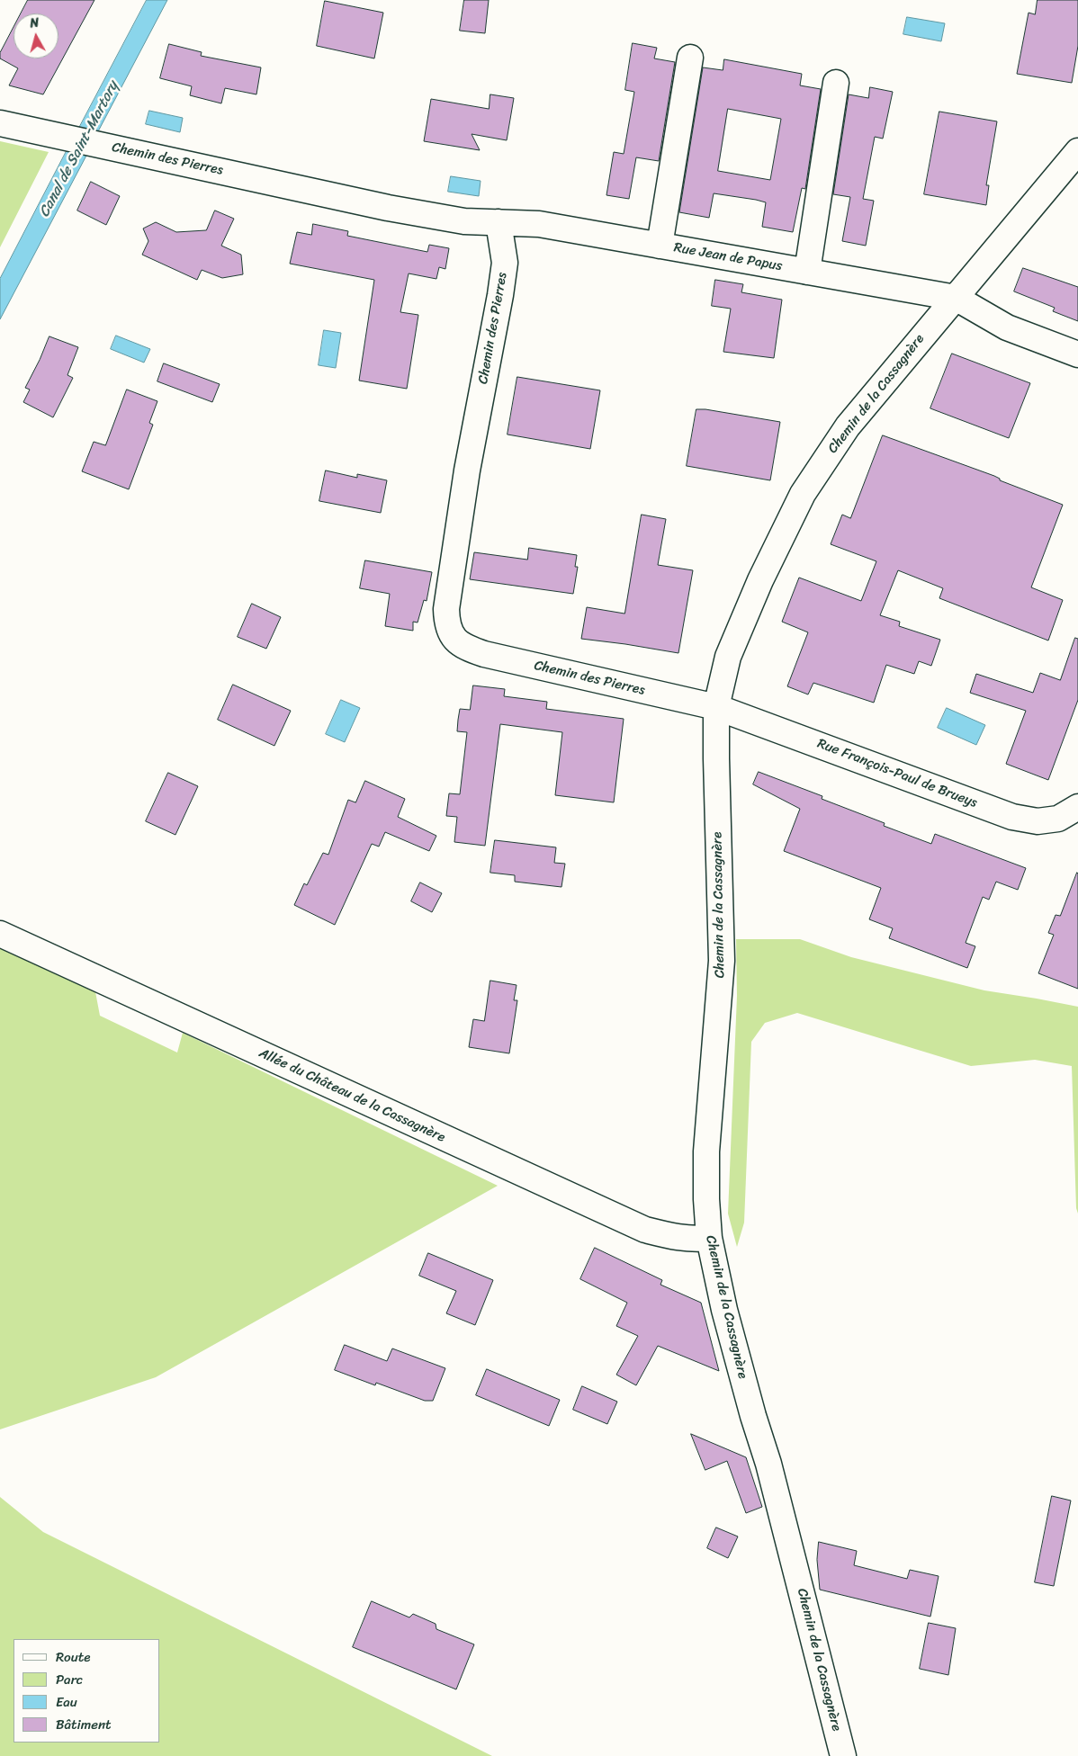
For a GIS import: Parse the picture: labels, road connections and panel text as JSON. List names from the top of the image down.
{
  "streets": {
    "street": [
      "Chemin des Pierres",
      "Rue Jean de Papus",
      "Chemin de la Cassagnère",
      "Rue François-Paul de Brueys",
      "Allée du Château de la Cassagnère"
    ]
  },
  "crossings": [
    ["Chemin des Pierres", "Rue Jean de Papus"],
    ["Chemin des Pierres", "Chemin de la Cassagnère"],
    ["Chemin des Pierres", "Rue François-Paul de Brueys"],
    ["Rue Jean de Papus", "Chemin de la Cassagnère"],
    ["Chemin de la Cassagnère", "Rue François-Paul de Brueys"],
    ["Chemin de la Cassagnère", "Allée du Château de la Cassagnère"]
  ],
  "water": ["Canal de Saint-Martory"],
  "legend": [
    "Route",
    "Parc",
    "Eau",
    "Bâtiment"
  ],
  "north": "top"
}
